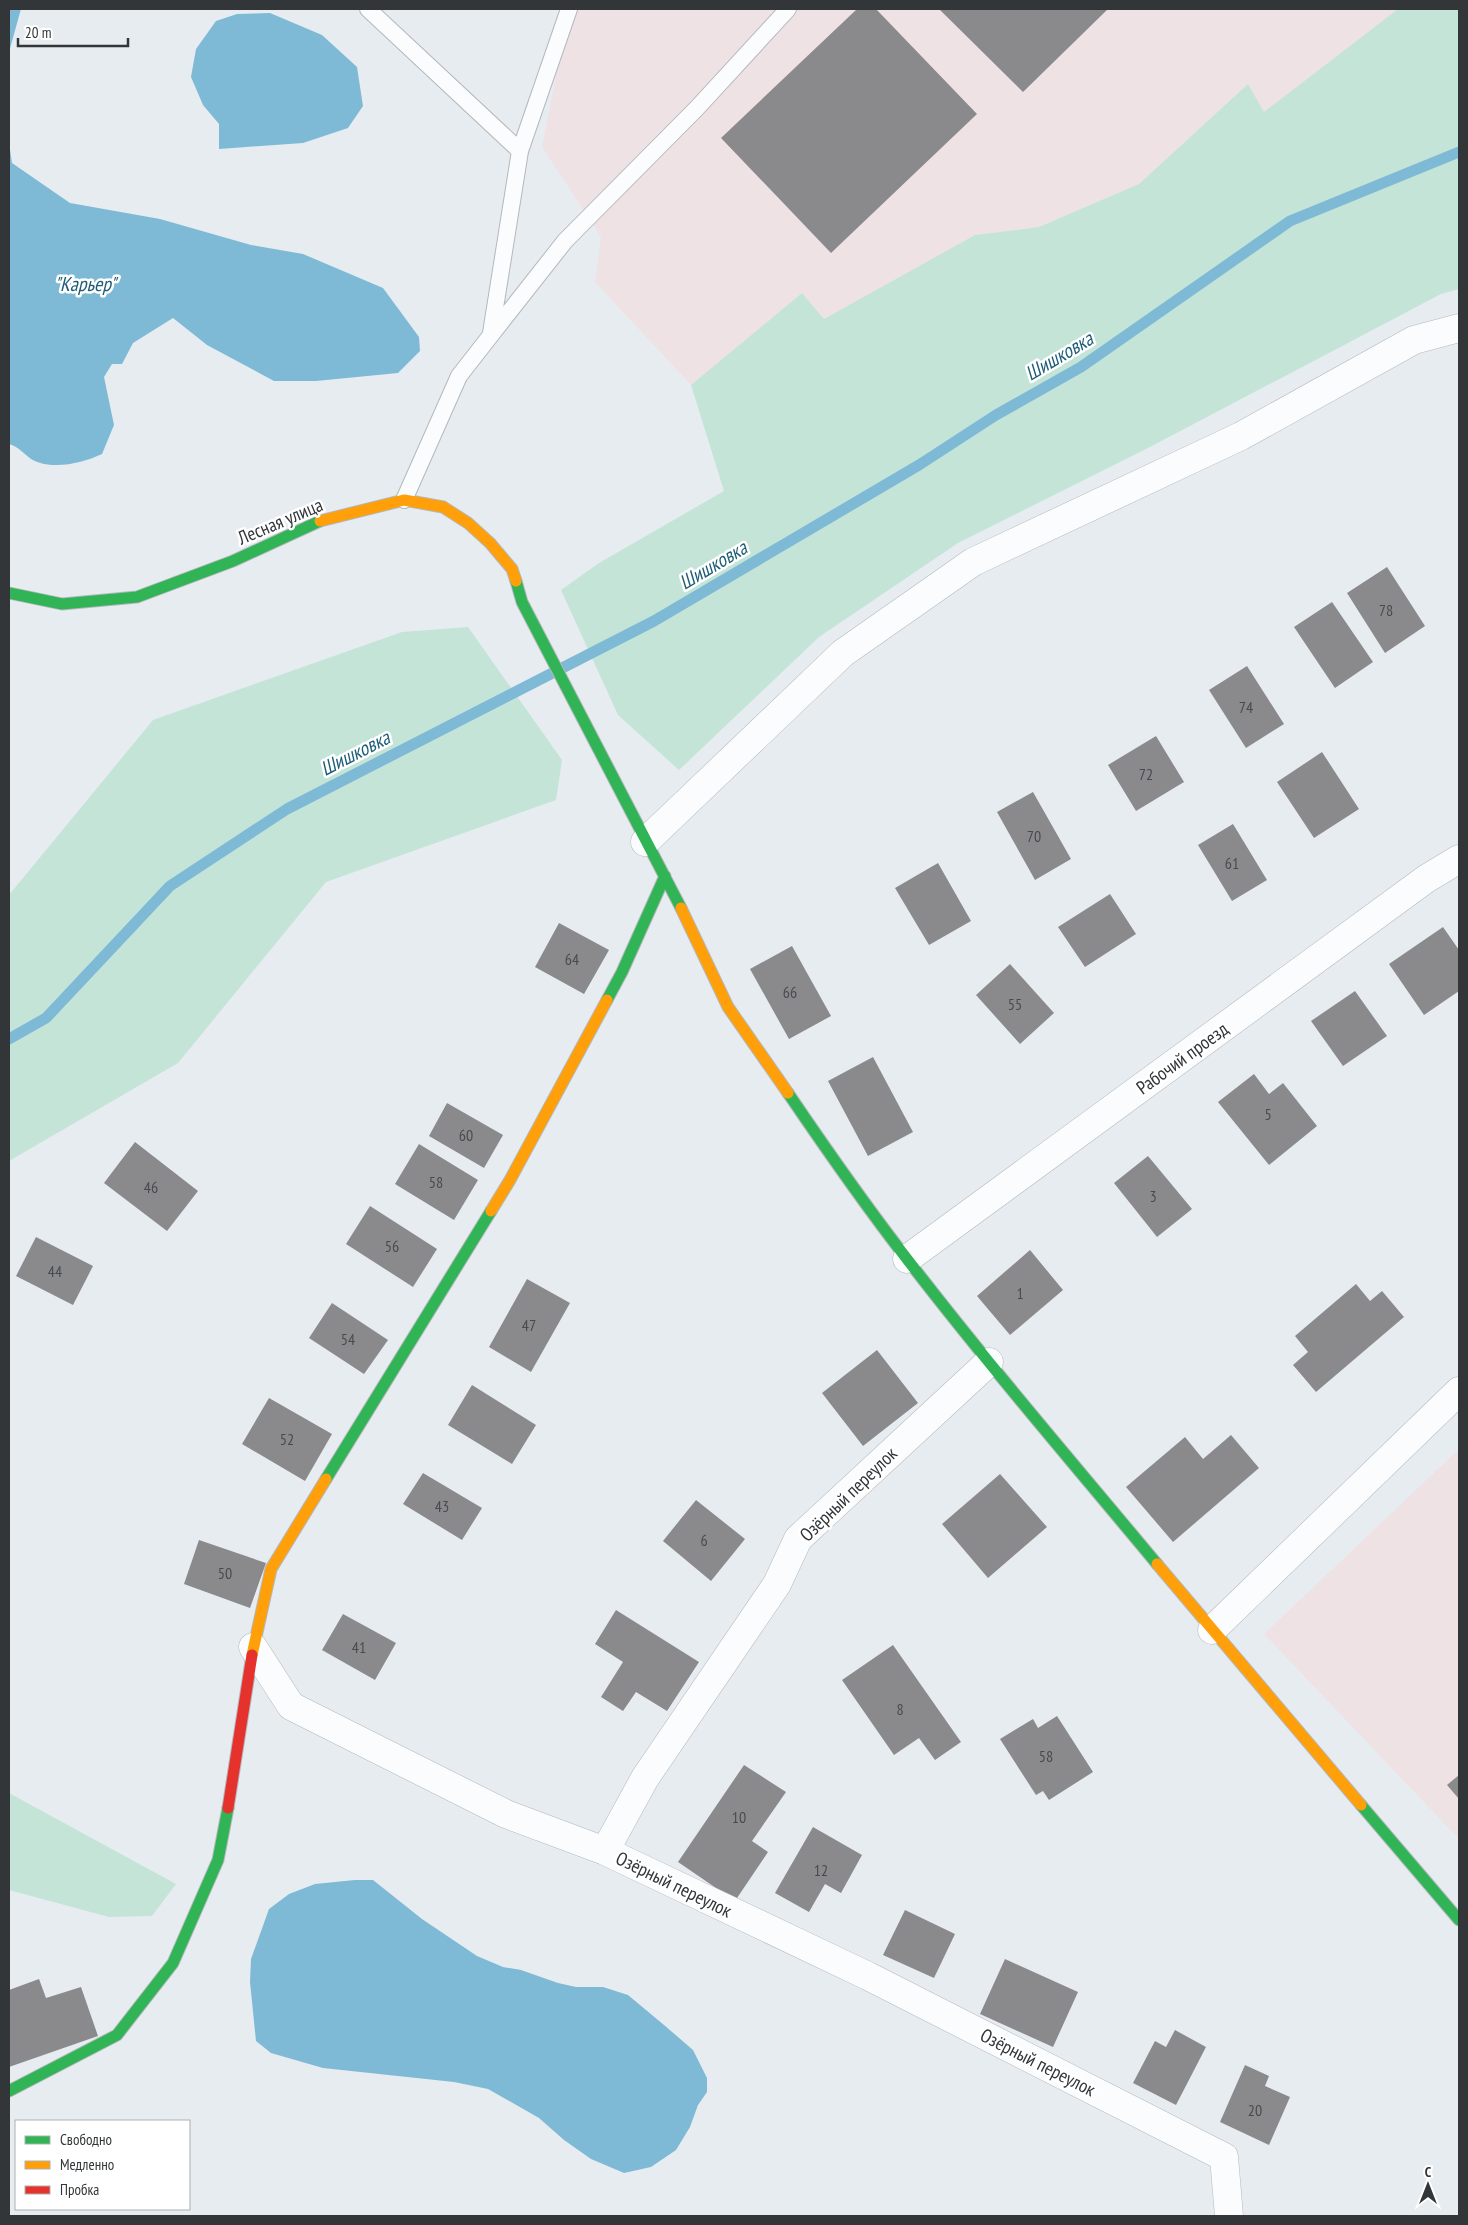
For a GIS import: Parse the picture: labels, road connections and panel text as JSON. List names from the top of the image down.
{
  "streets": {
    "street": ["Лесная улица", "Рабочий проезд", "Озёрный переулок"]
  },
  "crossings": [
    ["Лесная улица", "Рабочий проезд"],
    ["Лесная улица", "Озёрный переулок"]
  ],
  "water": ["\"Карьер\"", "Шишковка"],
  "house_numbers": [
    "78",
    "74",
    "72",
    "70",
    "61",
    "64",
    "66",
    "55",
    "5",
    "60",
    "58",
    "46",
    "3",
    "56",
    "44",
    "1",
    "47",
    "54",
    "52",
    "43",
    "6",
    "50",
    "41",
    "8",
    "58",
    "10",
    "12",
    "20"
  ],
  "legend": ["Свободно", "Медленно", "Пробка"],
  "scale_bar": "20 m",
  "north": "top"
}
